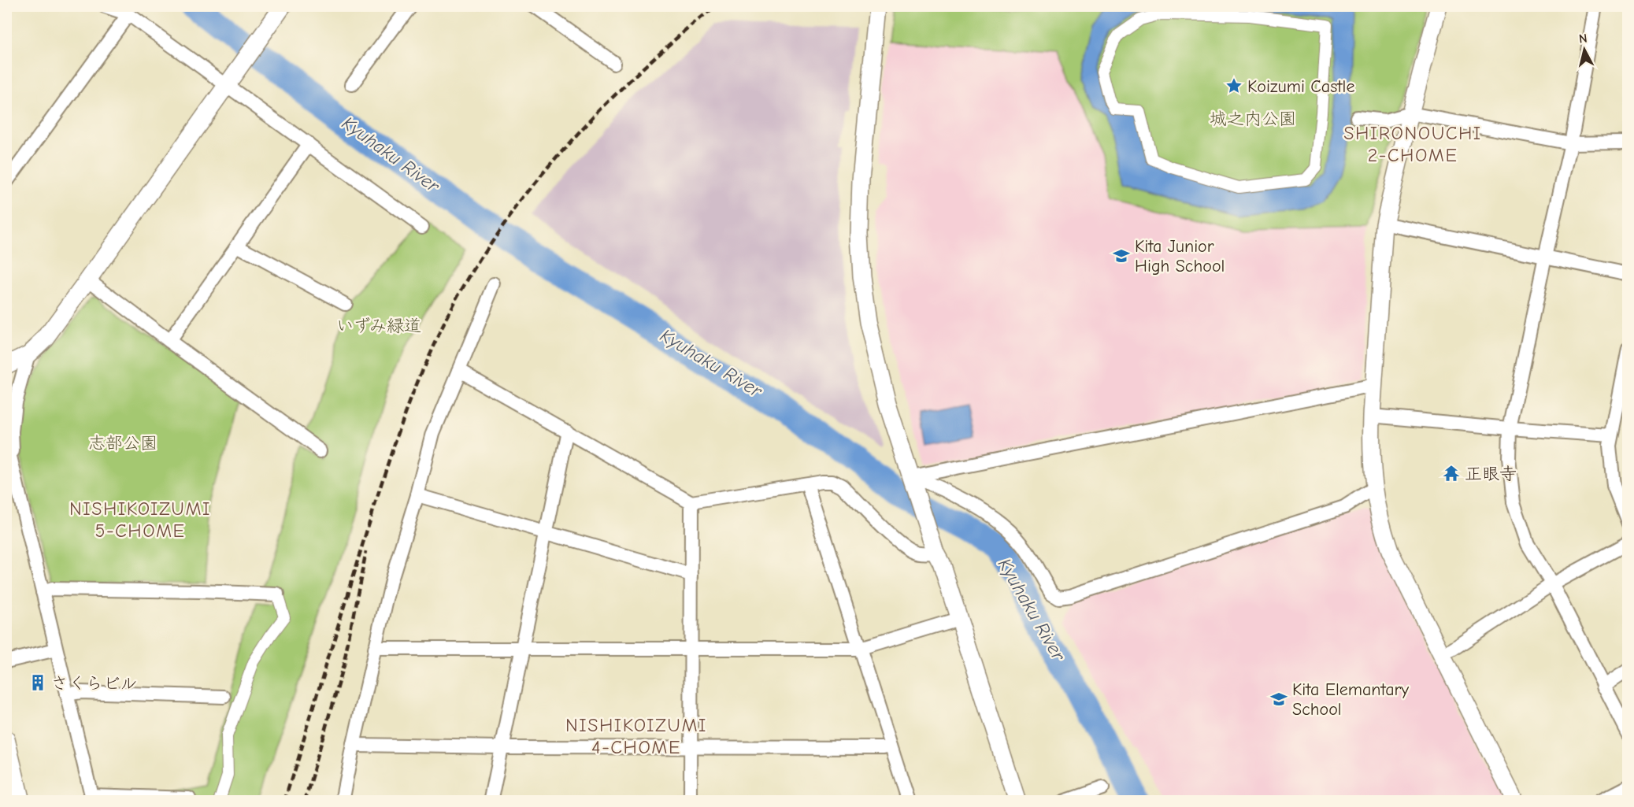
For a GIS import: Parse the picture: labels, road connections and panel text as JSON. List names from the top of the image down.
{
  "districts": ["SHIRONOUCHI 2-CHOME", "NISHIKOIZUMI 5-CHOME", "NISHIKOIZUMI 4-CHOME"],
  "water": ["Kyuhaku River"],
  "parks": ["城之内公園", "いずみ緑道", "志部公園"],
  "places": {
    "place": ["Koizumi Castle"],
    "school or university": ["Kita Junior High School", "Kita Elemantary School"],
    "temple": ["正眼寺"],
    "building": ["さくらビル"]
  },
  "north": "top"
}
